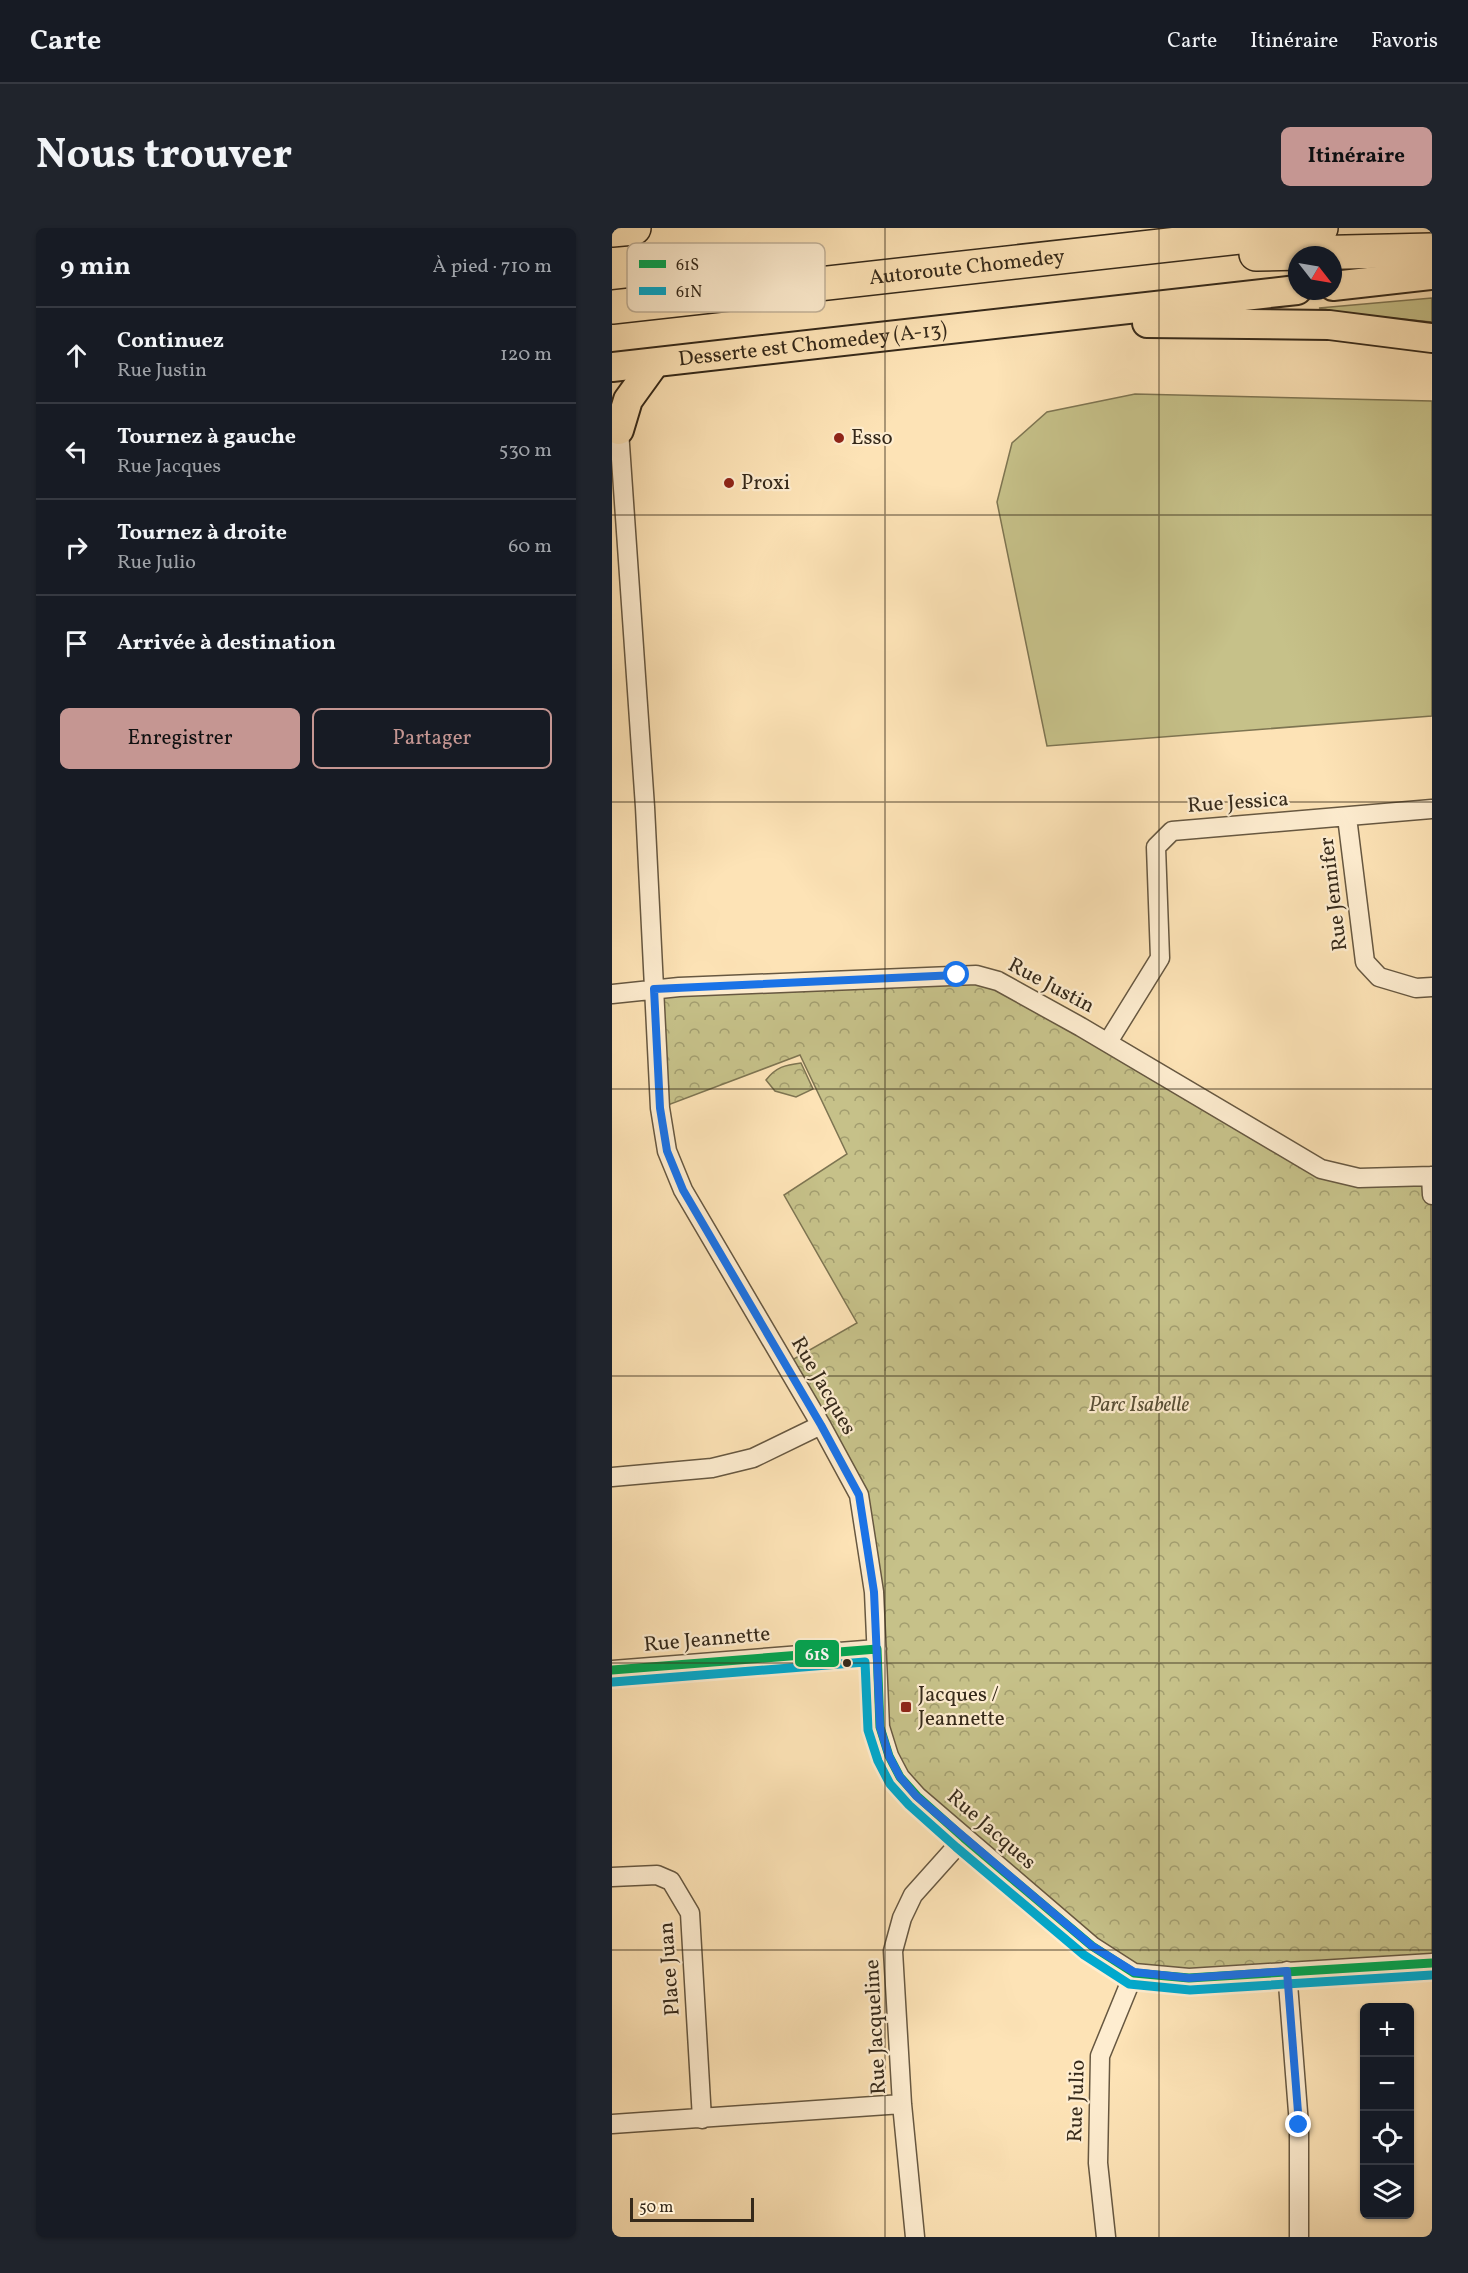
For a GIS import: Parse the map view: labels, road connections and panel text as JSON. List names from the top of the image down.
{
  "streets": {
    "highway": ["Autoroute Chomedey"],
    "main road": ["Desserte est Chomedey (A-13)"],
    "street": [
      "Rue Jessica",
      "Rue Jennifer",
      "Rue Justin",
      "Rue Jacques",
      "Rue Jeannette",
      "Place Juan",
      "Rue Jacqueline",
      "Rue Julio"
    ]
  },
  "crossings": [
    ["Rue Jessica", "Rue Jennifer"],
    ["Rue Jessica", "Rue Justin"],
    ["Rue Justin", "Rue Jacques"],
    ["Rue Jacques", "Rue Jeannette"],
    ["Rue Jacques", "Rue Jacqueline"],
    ["Rue Jacques", "Rue Julio"]
  ],
  "parks": ["Parc Isabelle"],
  "places": {
    "other": ["Esso", "Proxi"],
    "transit": ["Jacques / Jeannette"]
  },
  "lines": ["transit line 61S", "transit line 61N"],
  "legend": ["61S", "61N"],
  "scale_bar": "50 m",
  "north": "bottom right",
  "page": {
    "header": "Carte",
    "nav": ["Carte", "Itinéraire", "Favoris"],
    "title": "Nous trouver",
    "buttons": [
      "Itinéraire",
      ["Enregistrer", "Partager"]
    ],
    "heading": ["9 min", "À pied · 710 m"],
    "list": [
      ["Continuez", "Rue Justin", "120 m"],
      ["Tournez à gauche", "Rue Jacques", "530 m"],
      ["Tournez à droite", "Rue Julio", "60 m"],
      "Arrivée à destination"
    ],
    "map_buttons": ["+", "−"],
    "scale": "50 m"
  }
}
